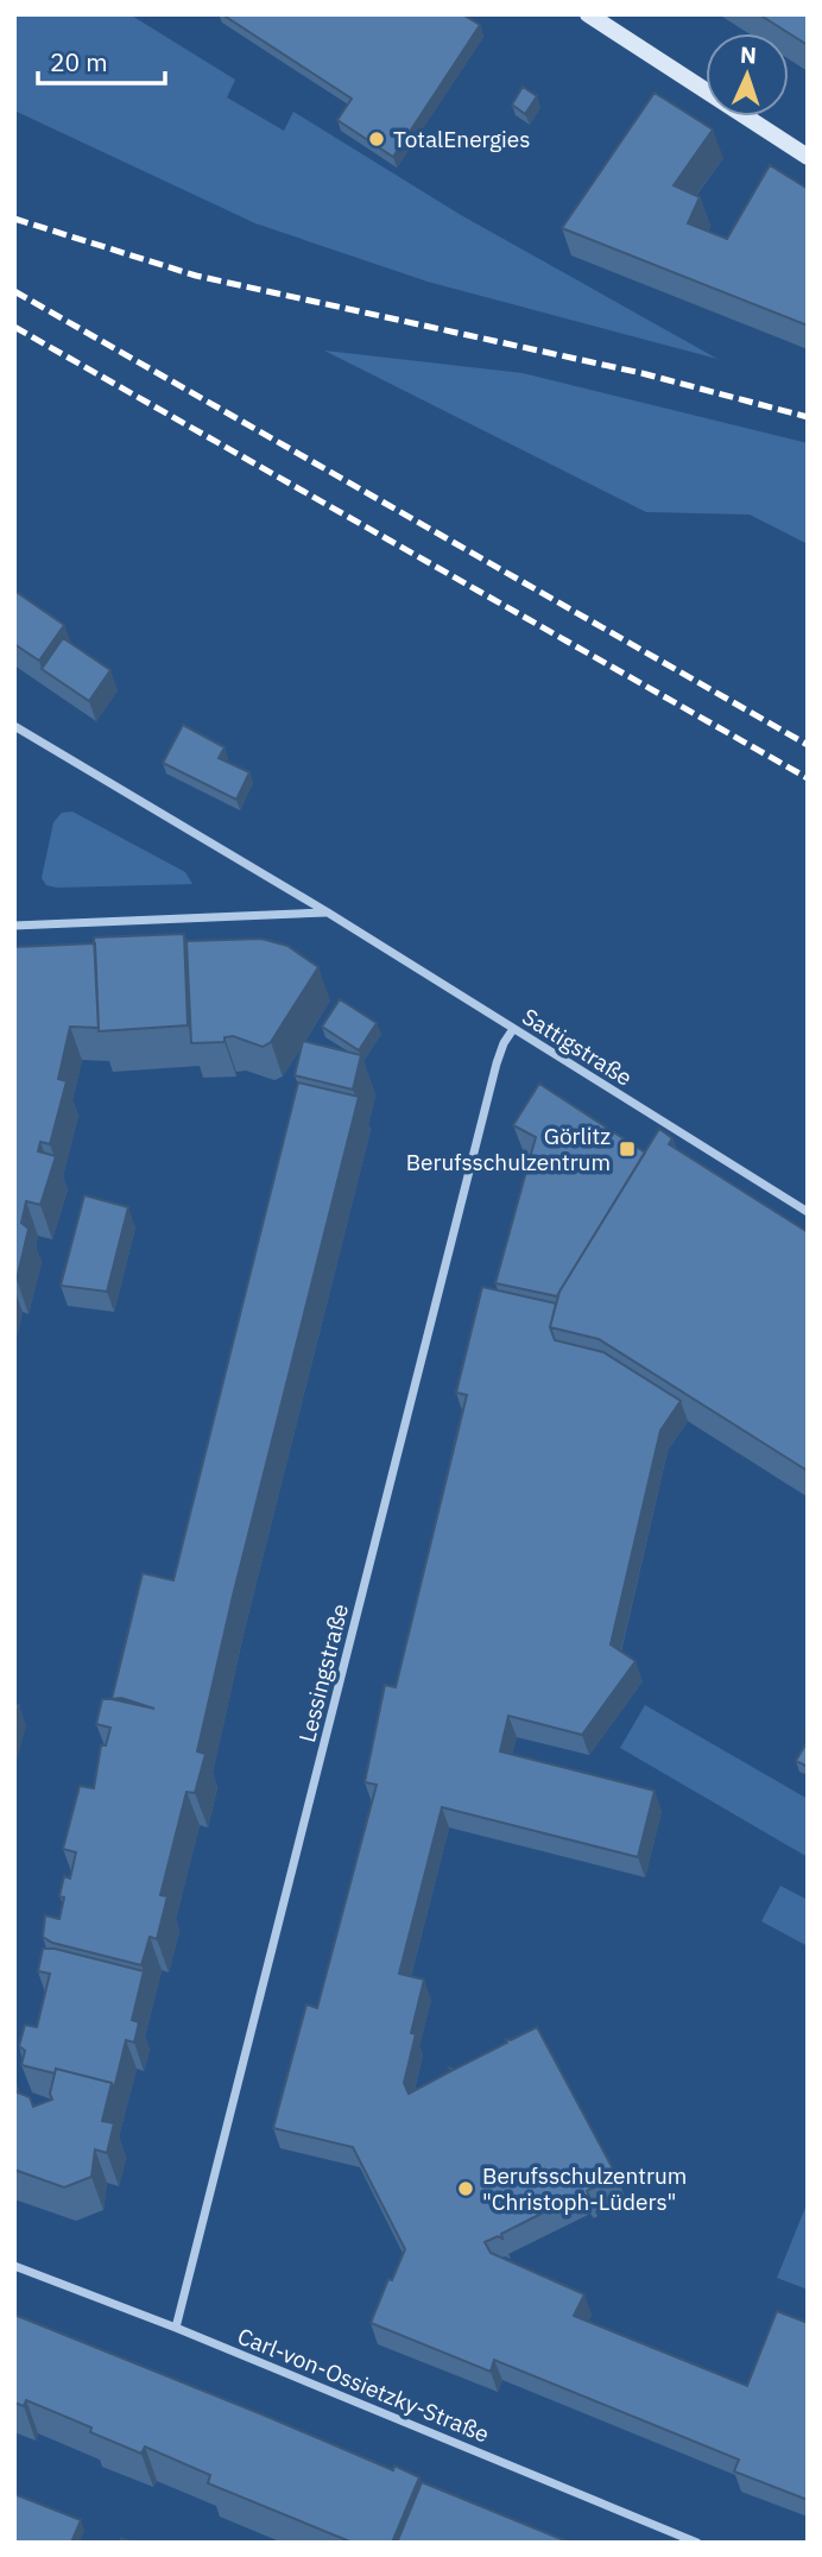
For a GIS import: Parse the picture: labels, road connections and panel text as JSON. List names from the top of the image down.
{
  "streets": {
    "street": ["Sattigstraße", "Lessingstraße", "Carl-von-Ossietzky-Straße"]
  },
  "crossings": [
    ["Sattigstraße", "Lessingstraße"],
    ["Lessingstraße", "Carl-von-Ossietzky-Straße"]
  ],
  "places": {
    "other": ["TotalEnergies", "Berufsschulzentrum \"Christoph-Lüders\""],
    "transit": ["Görlitz Berufsschulzentrum"]
  },
  "scale_bar": "20 m",
  "north": "top"
}
